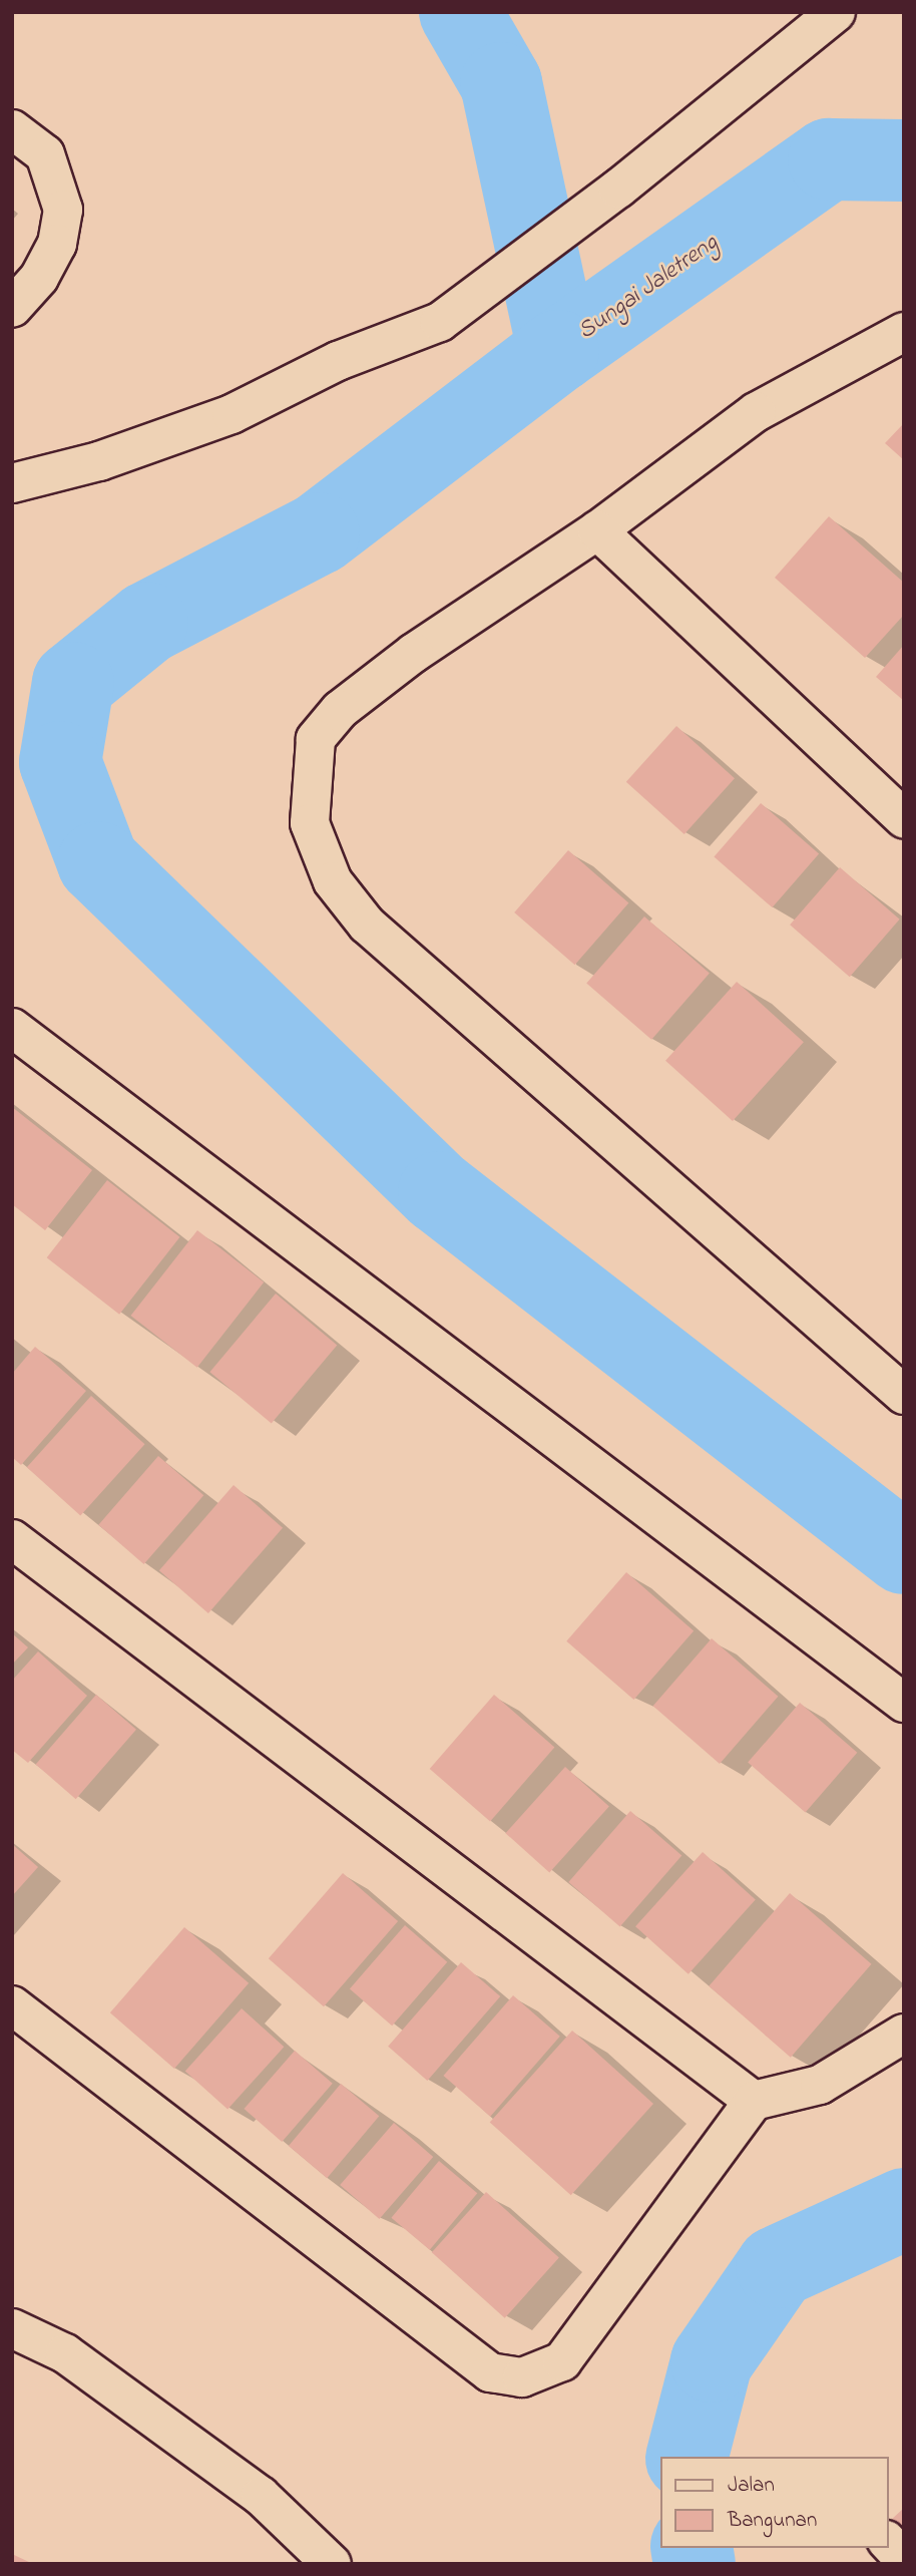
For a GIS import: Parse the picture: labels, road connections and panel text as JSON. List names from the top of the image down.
{
  "water": ["Sungai Jaletreng"],
  "legend": ["Jalan", "Bangunan"]
}
